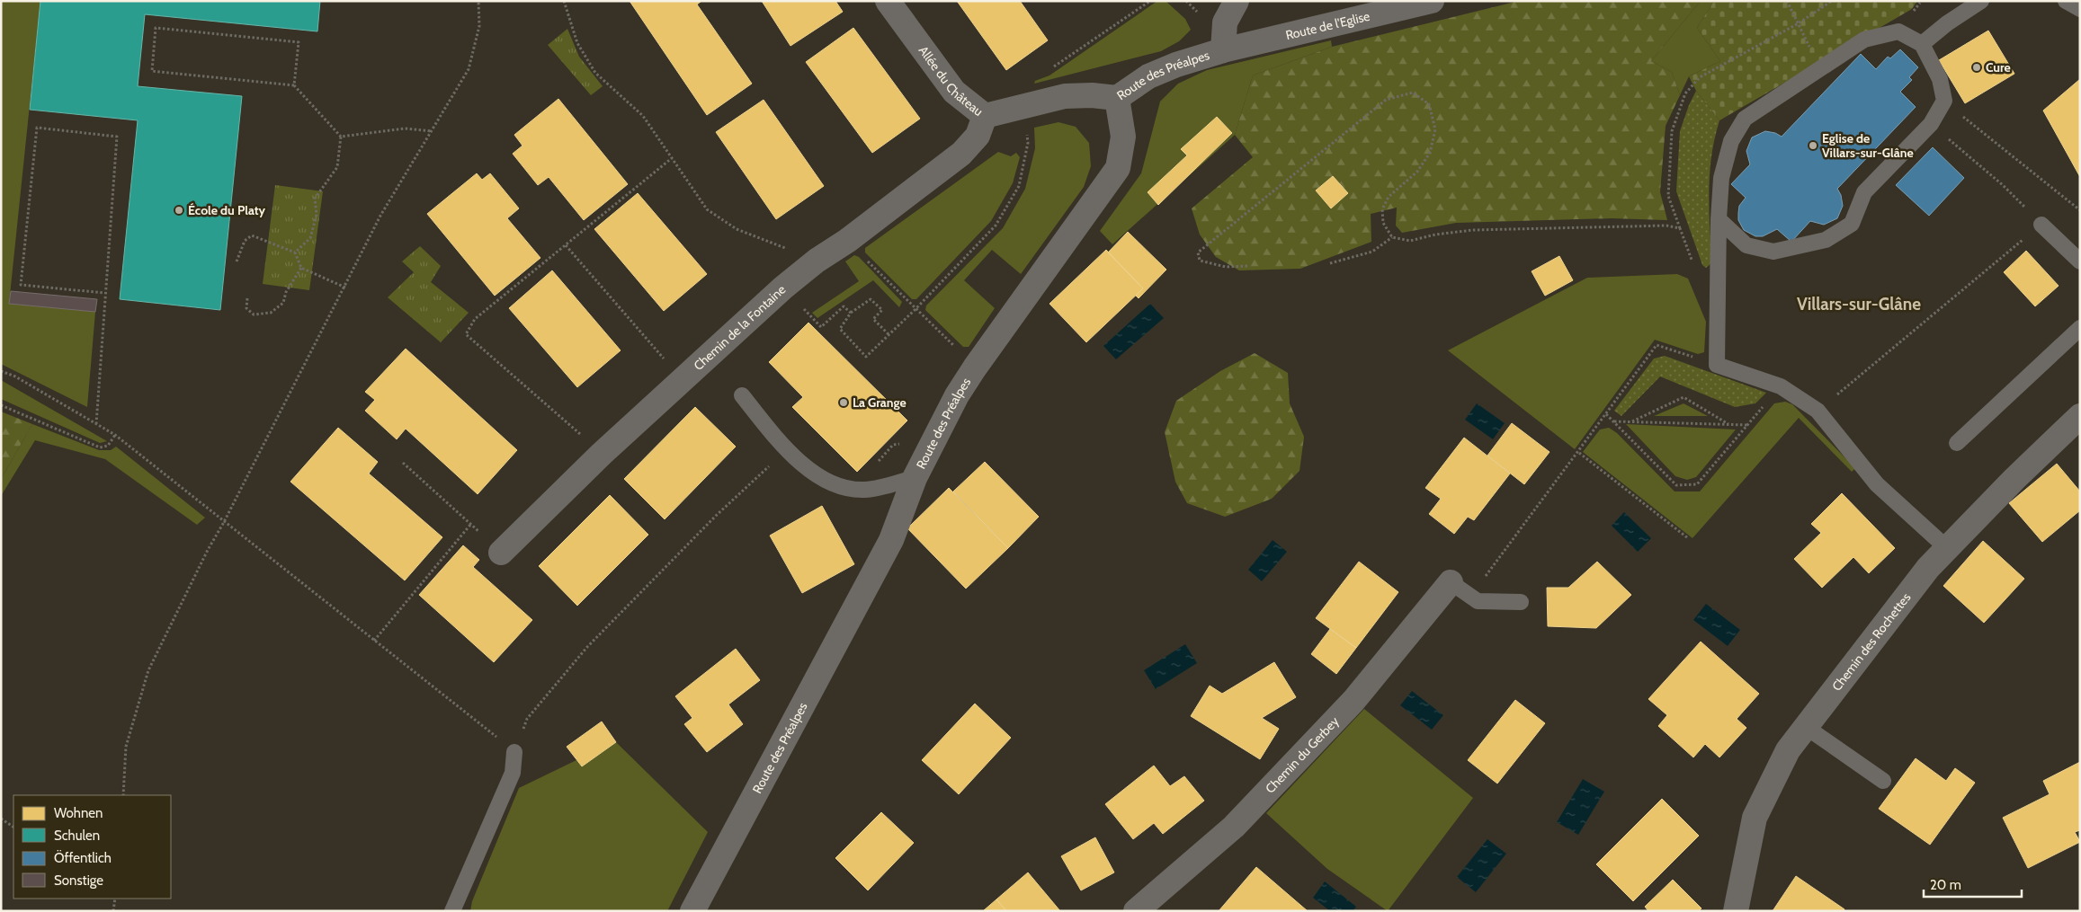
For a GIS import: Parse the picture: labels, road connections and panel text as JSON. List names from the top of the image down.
{
  "streets": {
    "street": [
      "Route de l'Eglise",
      "Route des Préalpes",
      "Allée du Château",
      "Chemin de la Fontaine",
      "Chemin des Rochettes",
      "Chemin du Gerbey"
    ]
  },
  "crossings": [
    ["Route de l'Eglise", "Route des Préalpes"],
    ["Route des Préalpes", "Allée du Château"],
    ["Allée du Château", "Chemin de la Fontaine"]
  ],
  "districts": ["Villars-sur-Glâne"],
  "places": [
    "Cure",
    "Eglise de Villars-sur-Glâne",
    "École du Platy",
    "La Grange"
  ],
  "legend": [
    "Wohnen",
    "Schulen",
    "Öffentlich",
    "Sonstige"
  ],
  "scale_bar": "20 m"
}
